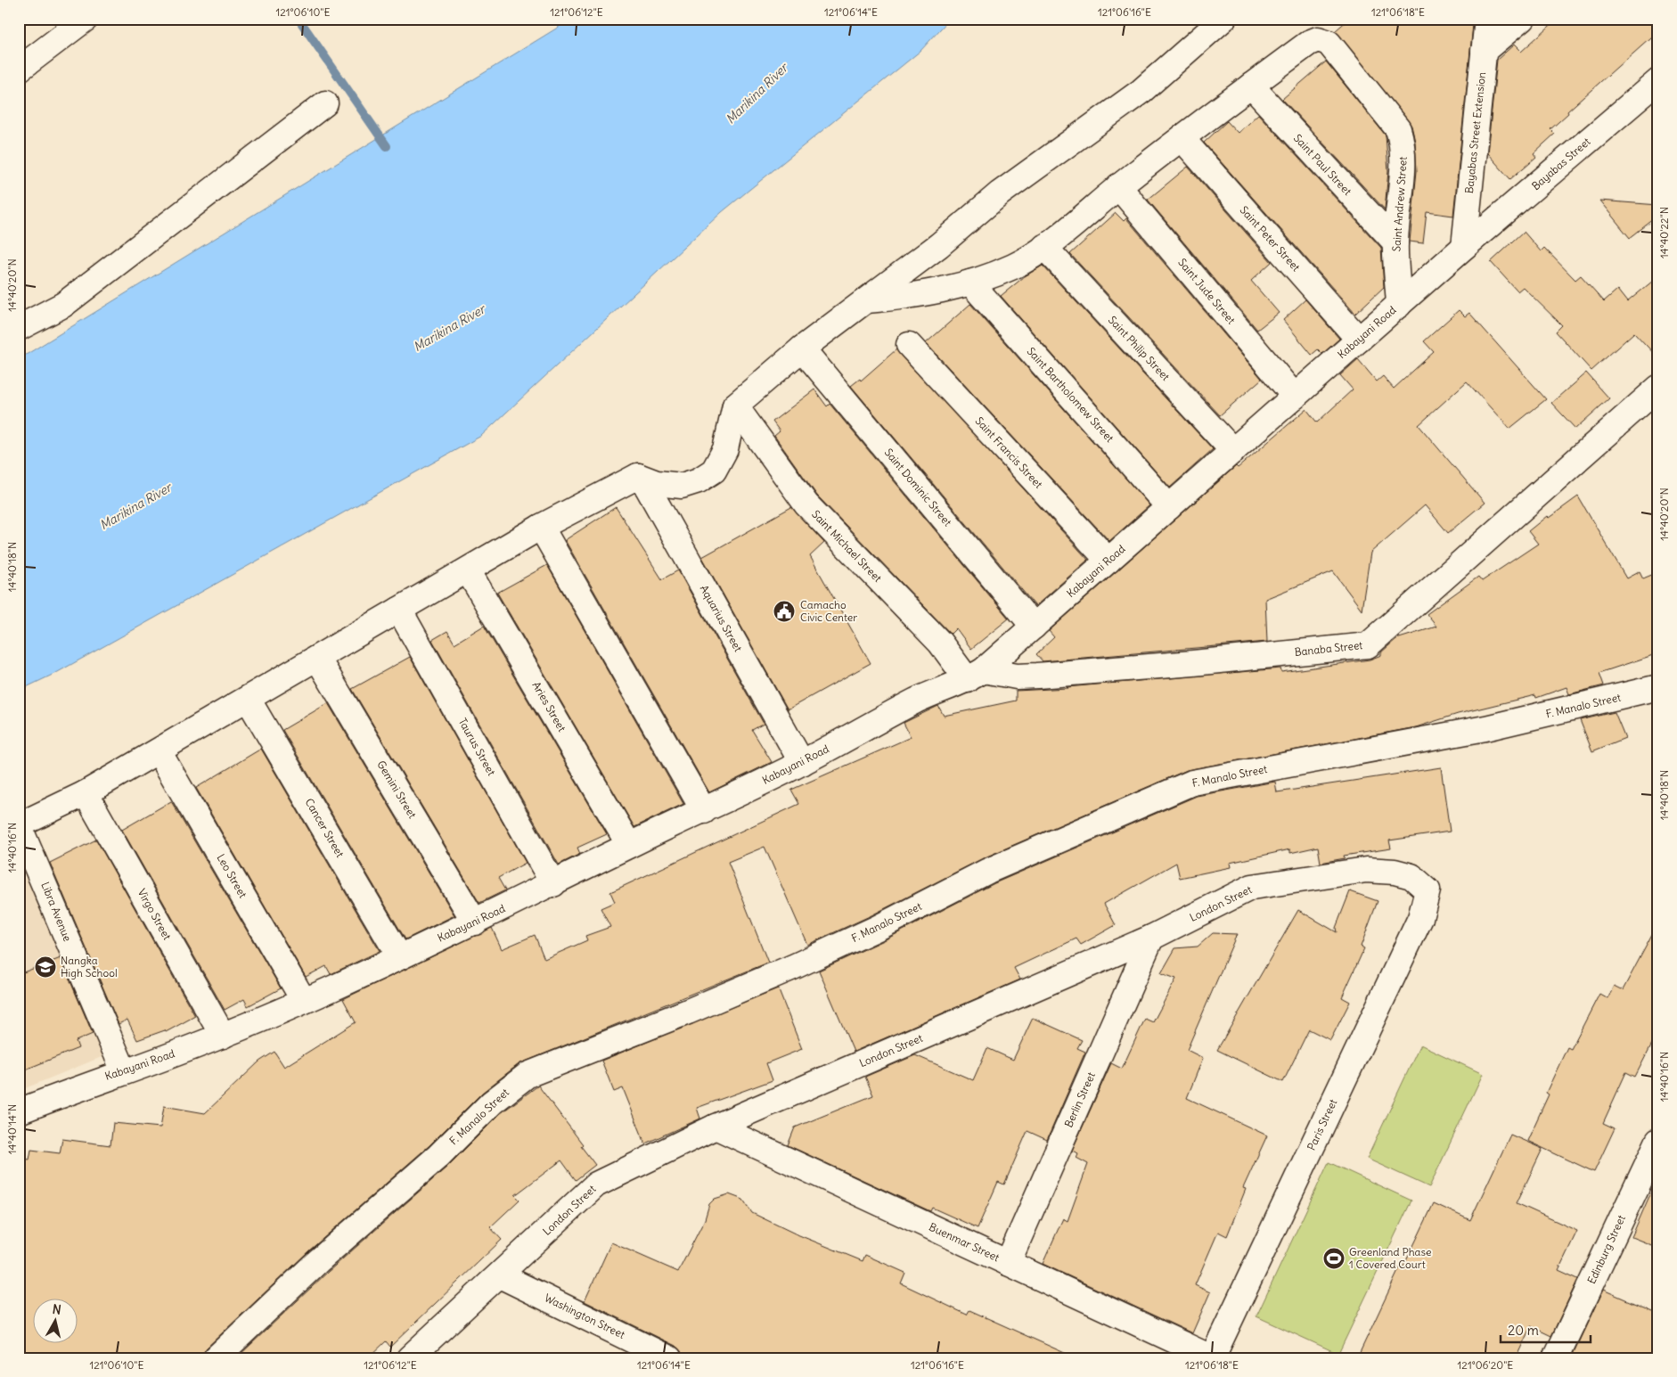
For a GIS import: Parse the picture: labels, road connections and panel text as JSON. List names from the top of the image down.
{
  "streets": {
    "street": [
      "Bayabas Street Extension",
      "Bayabas Street",
      "Saint Paul Street",
      "Saint Andrew Street",
      "Saint Peter Street",
      "Saint Jude Street",
      "Kabayani Road",
      "Saint Philip Street",
      "Saint Bartholomew Street",
      "Saint Francis Street",
      "Saint Dominic Street",
      "Saint Michael Street",
      "Aquarius Street",
      "Banaba Street",
      "F. Manalo Street",
      "Aries Street",
      "Taurus Street",
      "Gemini Street",
      "Cancer Street",
      "Leo Street",
      "London Street",
      "Libra Avenue",
      "Virgo Street",
      "Berlin Street",
      "Paris Street",
      "Buenmar Street",
      "Edinburg Street",
      "Washington Street"
    ]
  },
  "crossings": [
    ["Bayabas Street Extension", "Bayabas Street"],
    ["Bayabas Street Extension", "Kabayani Road"],
    ["Bayabas Street", "Kabayani Road"],
    ["Saint Paul Street", "Saint Andrew Street"],
    ["Saint Andrew Street", "Kabayani Road"],
    ["Saint Peter Street", "Kabayani Road"],
    ["Saint Jude Street", "Kabayani Road"],
    ["Kabayani Road", "Saint Philip Street"],
    ["Kabayani Road", "Saint Bartholomew Street"],
    ["Kabayani Road", "Saint Francis Street"],
    ["Kabayani Road", "Saint Dominic Street"],
    ["Kabayani Road", "Saint Michael Street"],
    ["Kabayani Road", "Aquarius Street"],
    ["Kabayani Road", "Banaba Street"],
    ["Kabayani Road", "Aries Street"],
    ["Kabayani Road", "Taurus Street"],
    ["Kabayani Road", "Gemini Street"],
    ["Kabayani Road", "Cancer Street"],
    ["Kabayani Road", "Leo Street"],
    ["Kabayani Road", "Libra Avenue"],
    ["Kabayani Road", "Virgo Street"],
    ["Saint Michael Street", "Banaba Street"],
    ["London Street", "Berlin Street"],
    ["London Street", "Paris Street"],
    ["London Street", "Buenmar Street"],
    ["London Street", "Washington Street"],
    ["Berlin Street", "Buenmar Street"],
    ["Paris Street", "Buenmar Street"]
  ],
  "water": ["Marikina River"],
  "places": {
    "public building": ["Camacho Civic Center"],
    "school or university": ["Nangka High School"],
    "sports": ["Greenland Phase 1 Covered Court"]
  },
  "scale_bar": "20 m",
  "north": "top",
  "coordinates": [
    "121°06'10\"E",
    "121°06'12\"E",
    "121°06'14\"E",
    "121°06'16\"E",
    "121°06'18\"E",
    "14°40'22\"N",
    "14°40'20\"N",
    "14°40'18\"N",
    "14°40'16\"N",
    "14°40'14\"N",
    "121°06'20\"E"
  ]
}
